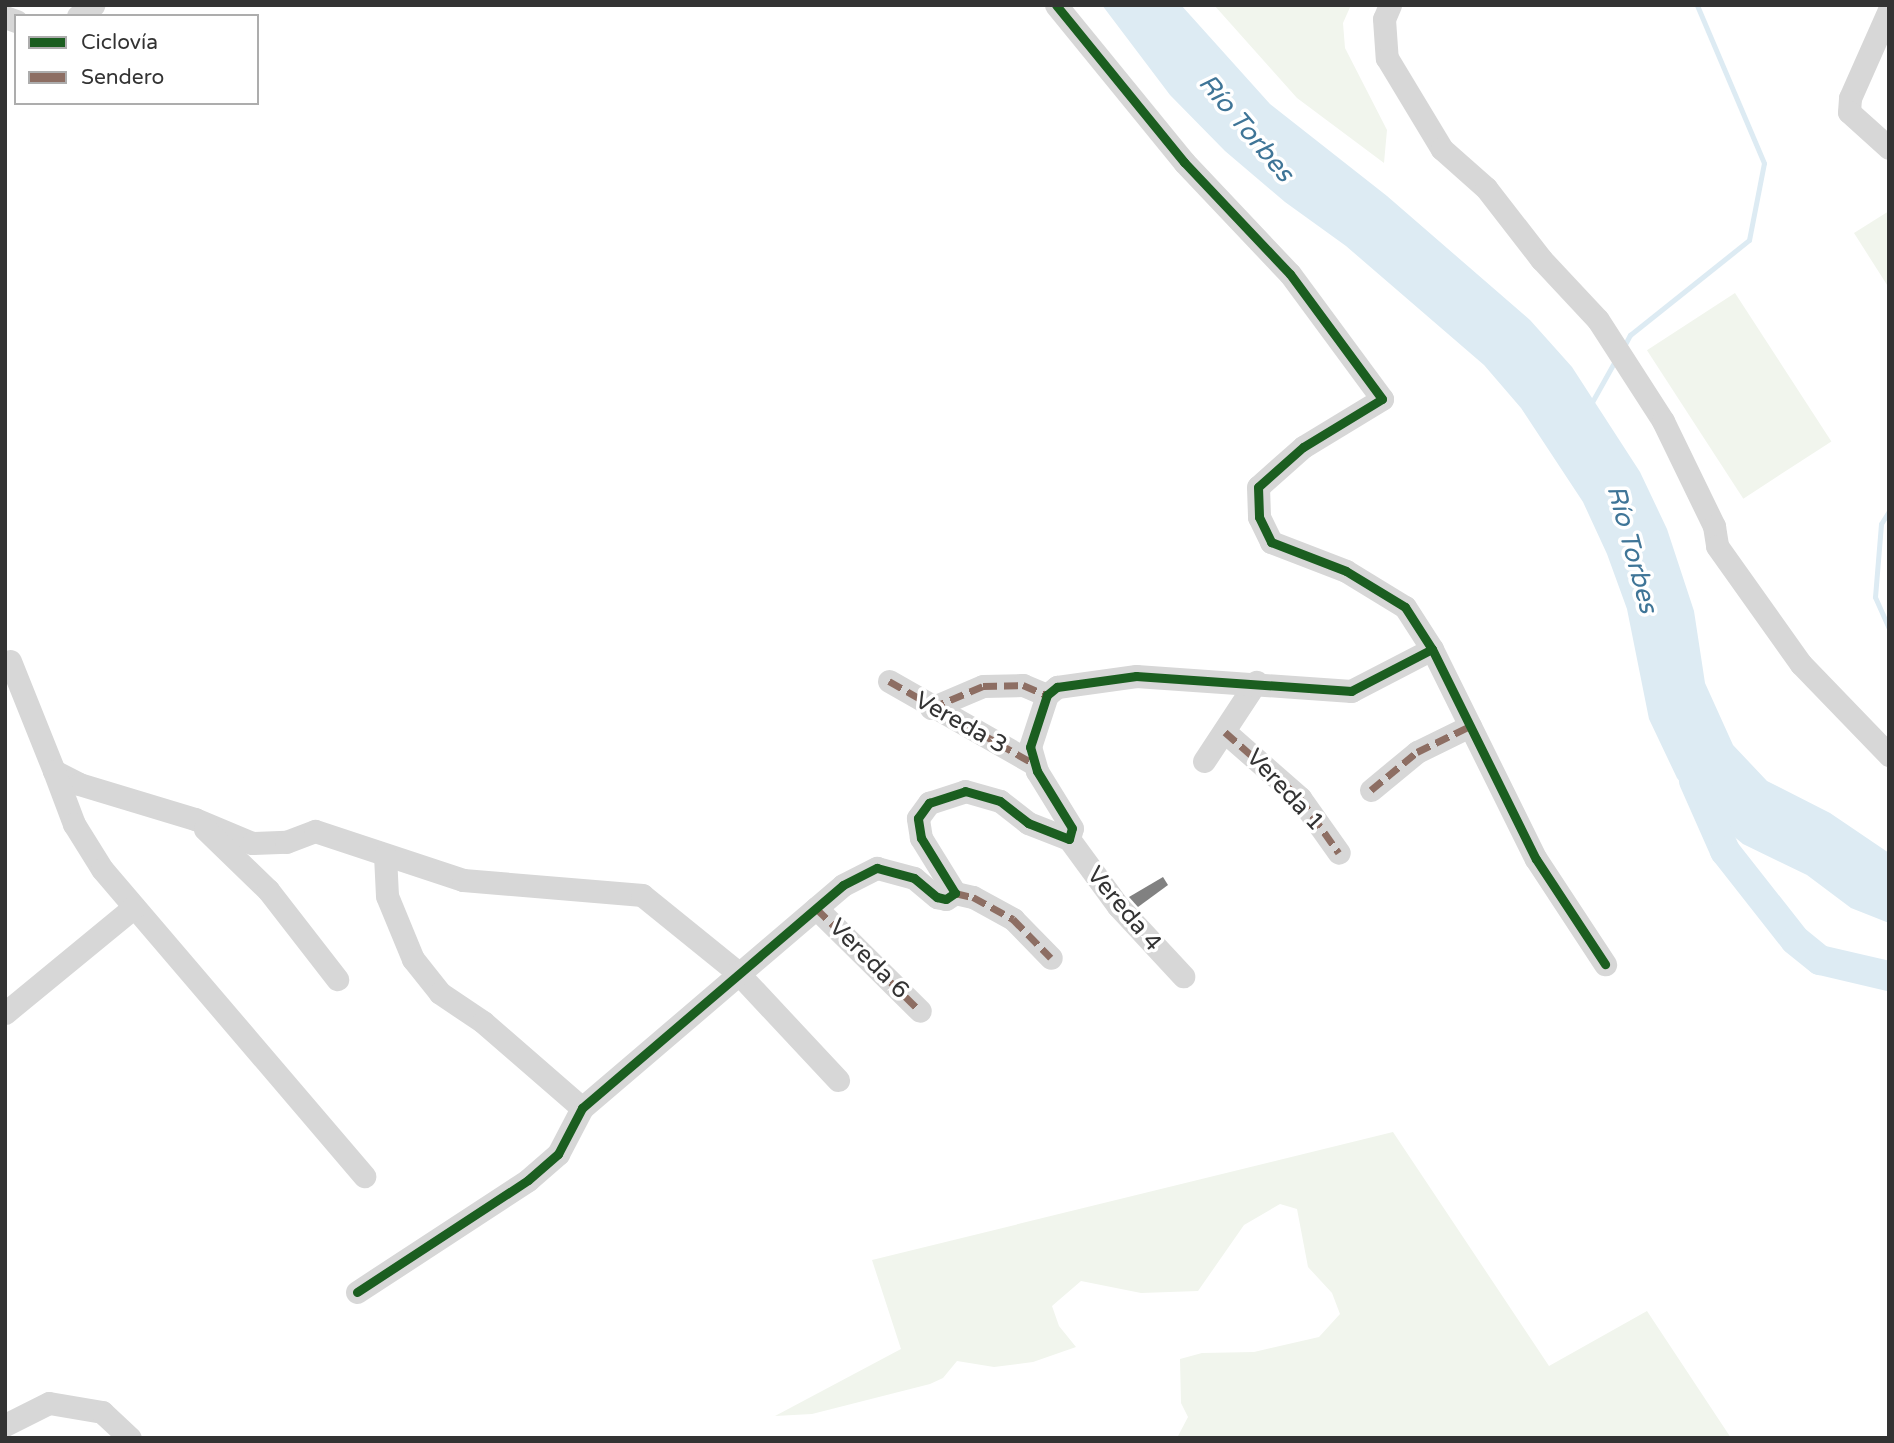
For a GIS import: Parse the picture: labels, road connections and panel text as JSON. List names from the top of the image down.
{
  "streets": {
    "street": [
      "Vereda 3",
      "Vereda 1",
      "Vereda 4",
      "Vereda 6"
    ]
  },
  "water": ["Río Torbes"],
  "legend": ["Ciclovía", "Sendero"]
}
